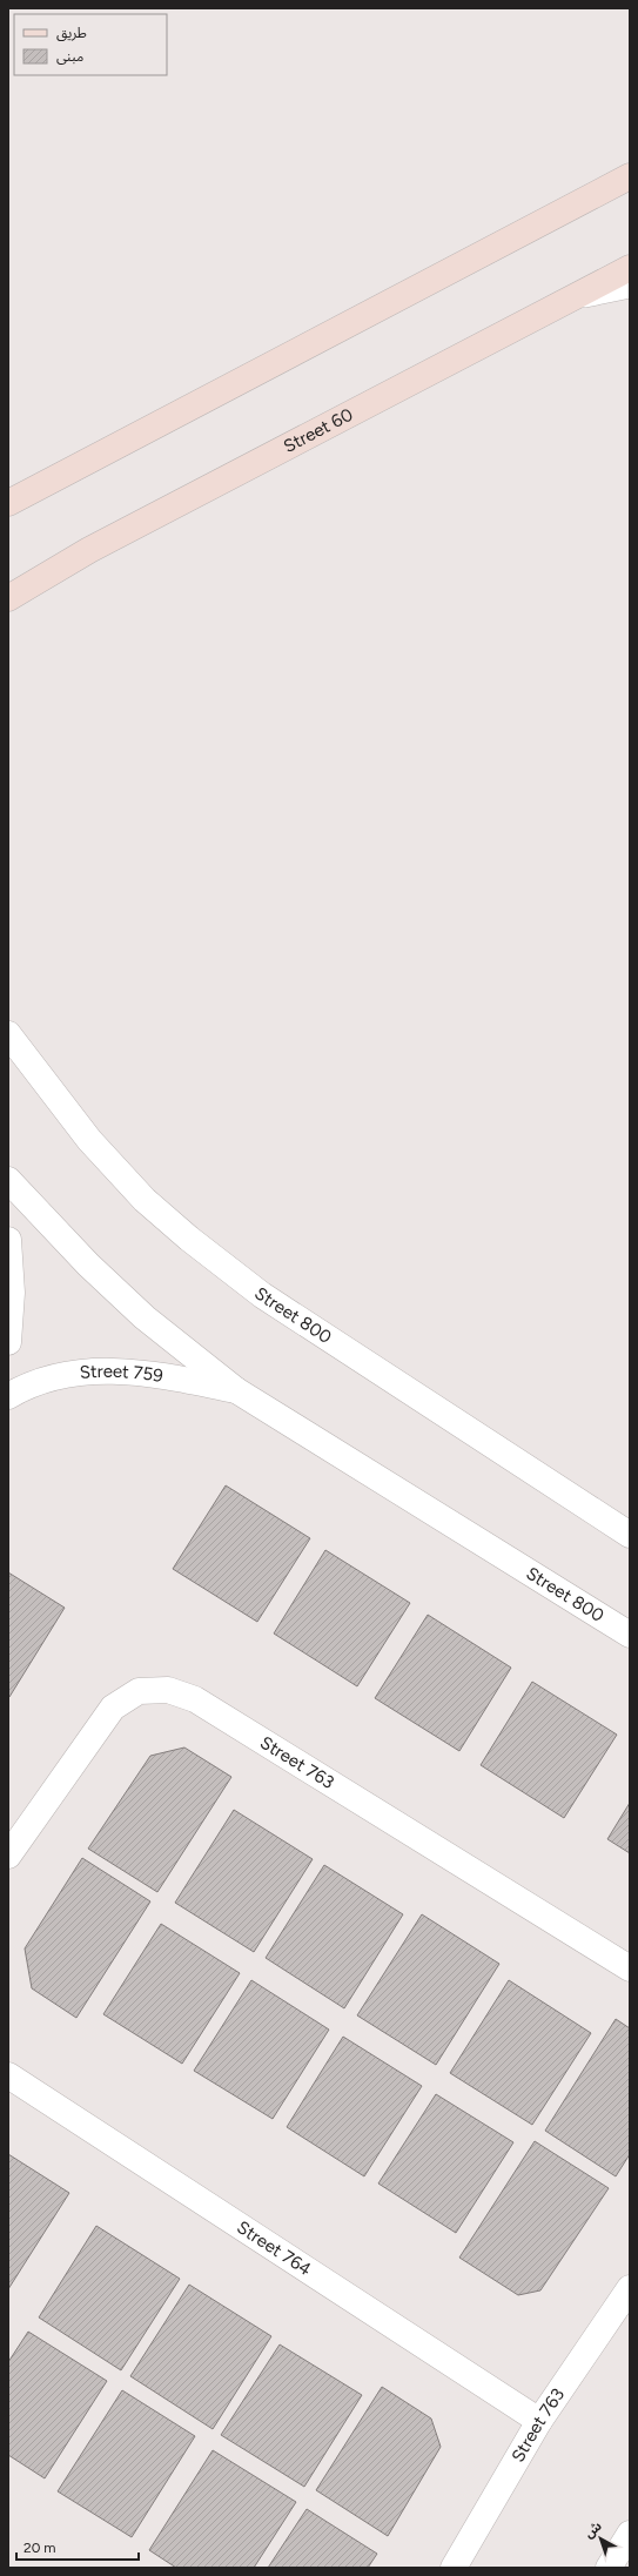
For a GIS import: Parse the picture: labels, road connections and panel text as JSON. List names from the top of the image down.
{
  "streets": {
    "main road": ["Street 60"],
    "street": [
      "Street 800",
      "Street 759",
      "Street 763",
      "Street 764"
    ]
  },
  "crossings": [
    ["Street 800", "Street 759"],
    ["Street 763", "Street 764"]
  ],
  "legend": ["طريق", "مبنى"],
  "scale_bar": "20 m",
  "north": "top left"
}
